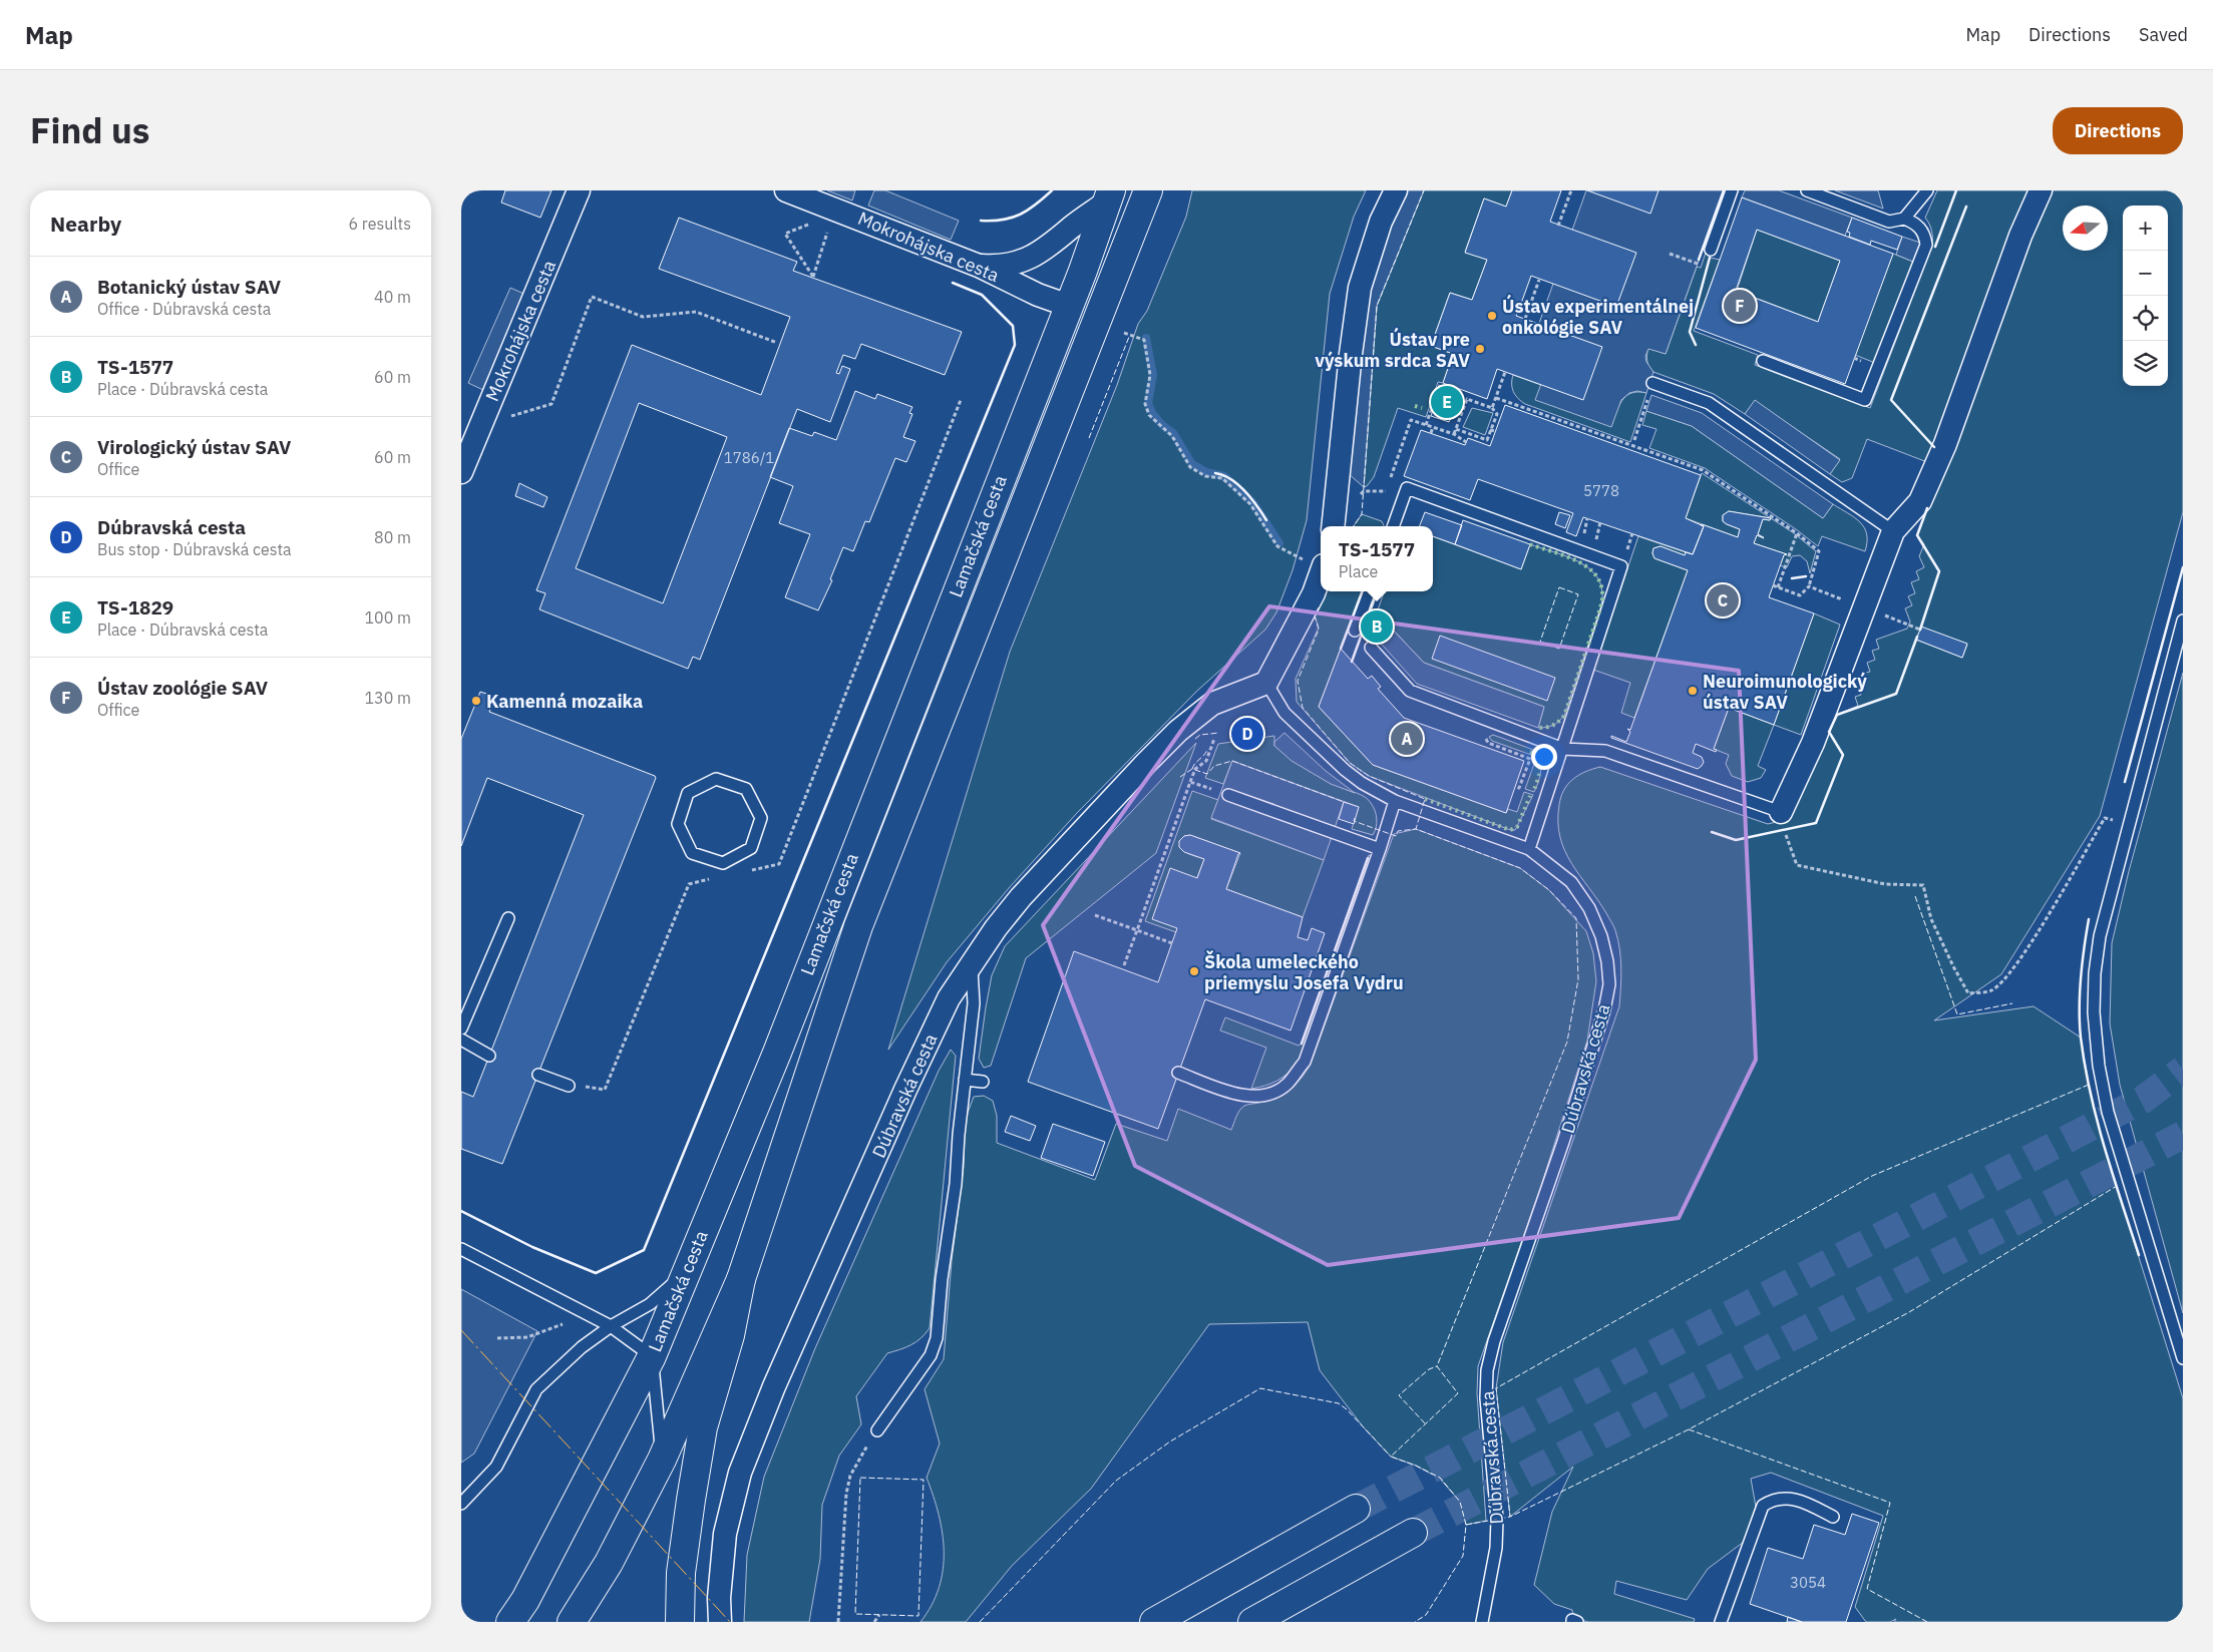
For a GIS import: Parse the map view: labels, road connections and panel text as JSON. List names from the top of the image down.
{
  "streets": {
    "main road": ["Lamačská cesta"],
    "street": ["Mokrohájska cesta", "Dúbravská cesta"]
  },
  "crossings": [
    ["Mokrohájska cesta", "Lamačská cesta"]
  ],
  "places": [
    "Ústav experimentálnej onkológie SAV",
    "Ústav pre výskum srdca SAV",
    "Neuroimunologický ústav SAV",
    "Kamenná mozaika",
    "Škola umeleckého priemyslu Josefa Vydru"
  ],
  "house_numbers": ["1786/1", "5778", "3054"],
  "north": "left",
  "page": {
    "header": "Map",
    "nav": ["Map", "Directions", "Saved"],
    "title": "Find us",
    "buttons": "Directions",
    "heading": ["Nearby", "6 results"],
    "map_buttons": ["+", "−"],
    "list": [
      {
        "mark": "A",
        "name": "Botanický ústav SAV",
        "note": "Office · Dúbravská cesta",
        "value": "40 m"
      },
      {
        "mark": "B",
        "name": "TS-1577",
        "note": "Place · Dúbravská cesta",
        "value": "60 m"
      },
      {
        "mark": "C",
        "name": "Virologický ústav SAV",
        "note": "Office",
        "value": "60 m"
      },
      {
        "mark": "D",
        "name": "Dúbravská cesta",
        "note": "Bus stop · Dúbravská cesta",
        "value": "80 m"
      },
      {
        "mark": "E",
        "name": "TS-1829",
        "note": "Place · Dúbravská cesta",
        "value": "100 m"
      },
      {
        "mark": "F",
        "name": "Ústav zoológie SAV",
        "note": "Office",
        "value": "130 m"
      }
    ],
    "pins": [
      "F",
      "E",
      "C",
      "B",
      "D",
      "A"
    ],
    "popup": ["TS-1577", "Place"]
  }
}
